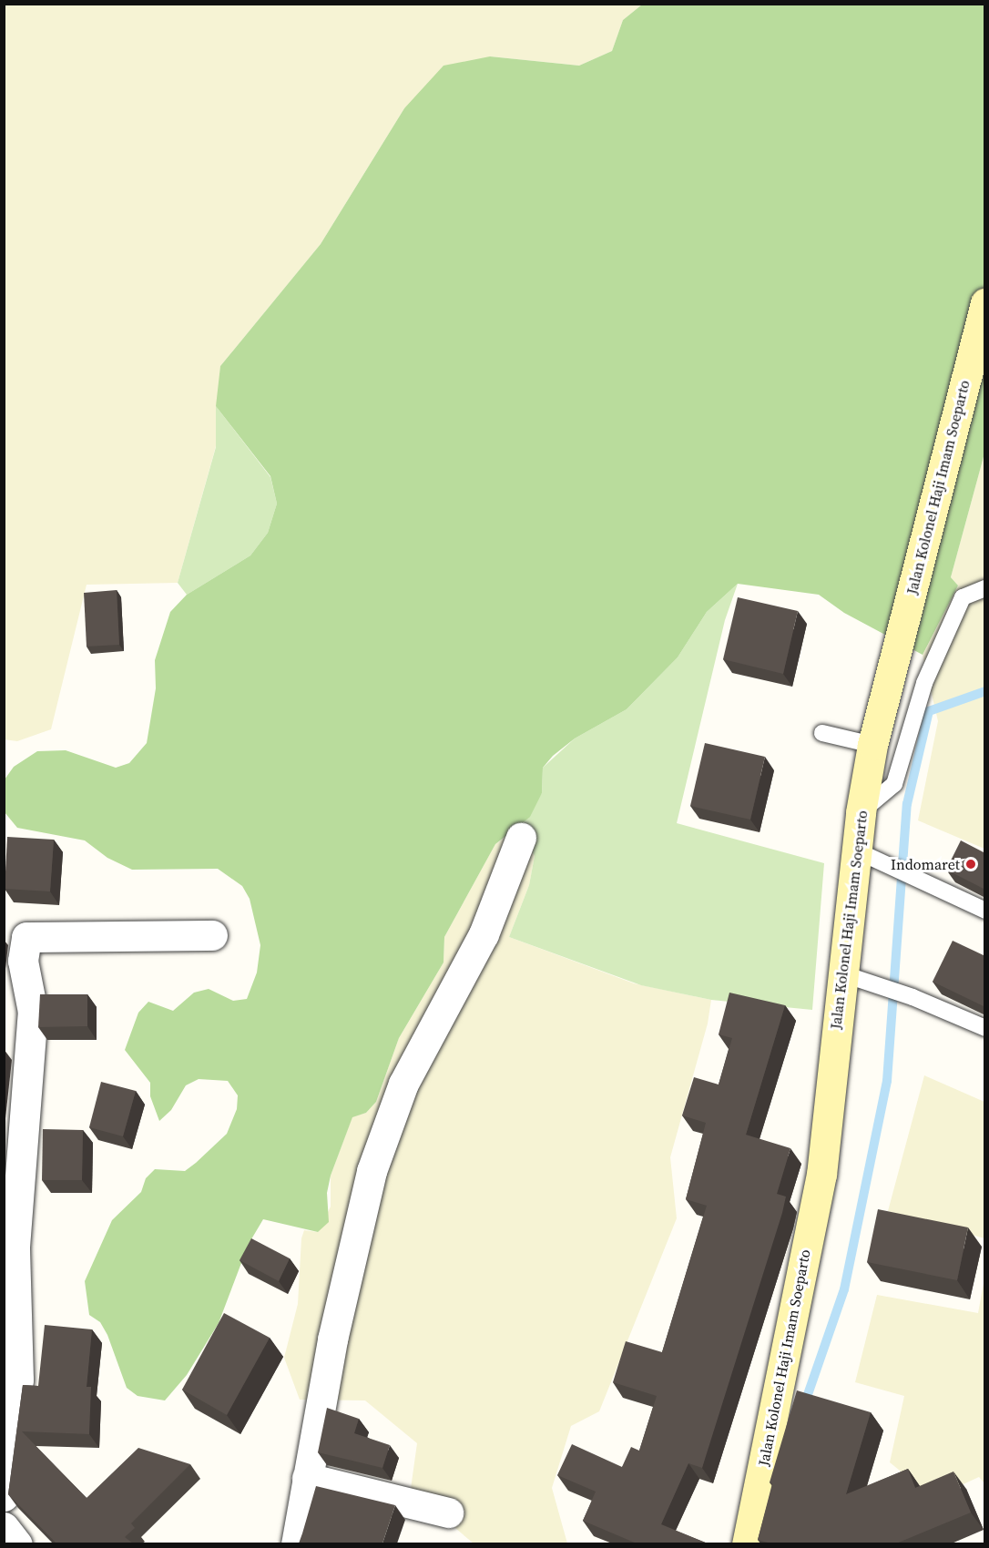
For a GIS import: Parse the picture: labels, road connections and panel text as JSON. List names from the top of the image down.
{
  "streets": {
    "main road": ["Jalan Kolonel Haji Imam Soeparto"]
  },
  "places": ["Indomaret"]
}
